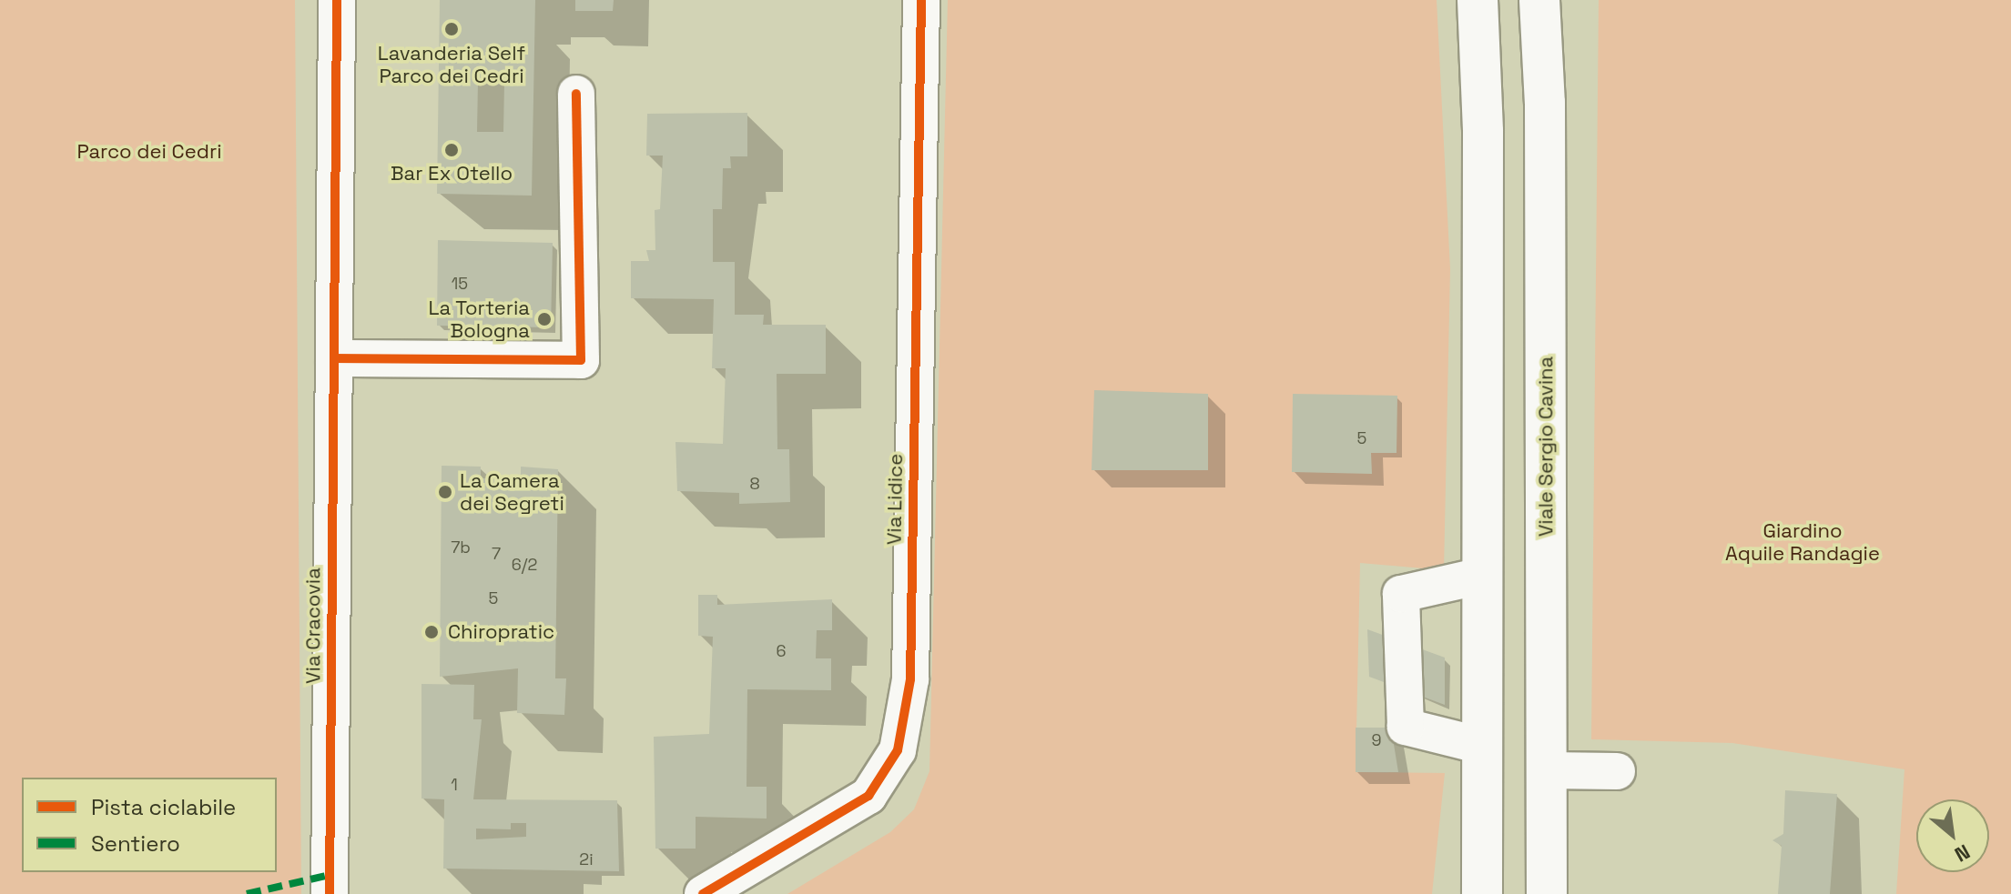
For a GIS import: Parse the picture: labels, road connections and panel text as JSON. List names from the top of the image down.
{
  "streets": {
    "main road": ["Viale Sergio Cavina"],
    "street": ["Via Lidice", "Via Cracovia"]
  },
  "parks": ["Parco dei Cedri", "Giardino Aquile Randagie"],
  "places": [
    "Lavanderia Self Parco dei Cedri",
    "Bar Ex Otello",
    "La Torteria Bologna",
    "La Camera dei Segreti",
    "Chiropratic"
  ],
  "house_numbers": [
    "15",
    "5",
    "8",
    "7b",
    "7",
    "6/2",
    "5",
    "6",
    "9",
    "1",
    "2i"
  ],
  "legend": ["Pista ciclabile", "Sentiero"],
  "north": "bottom right"
}
